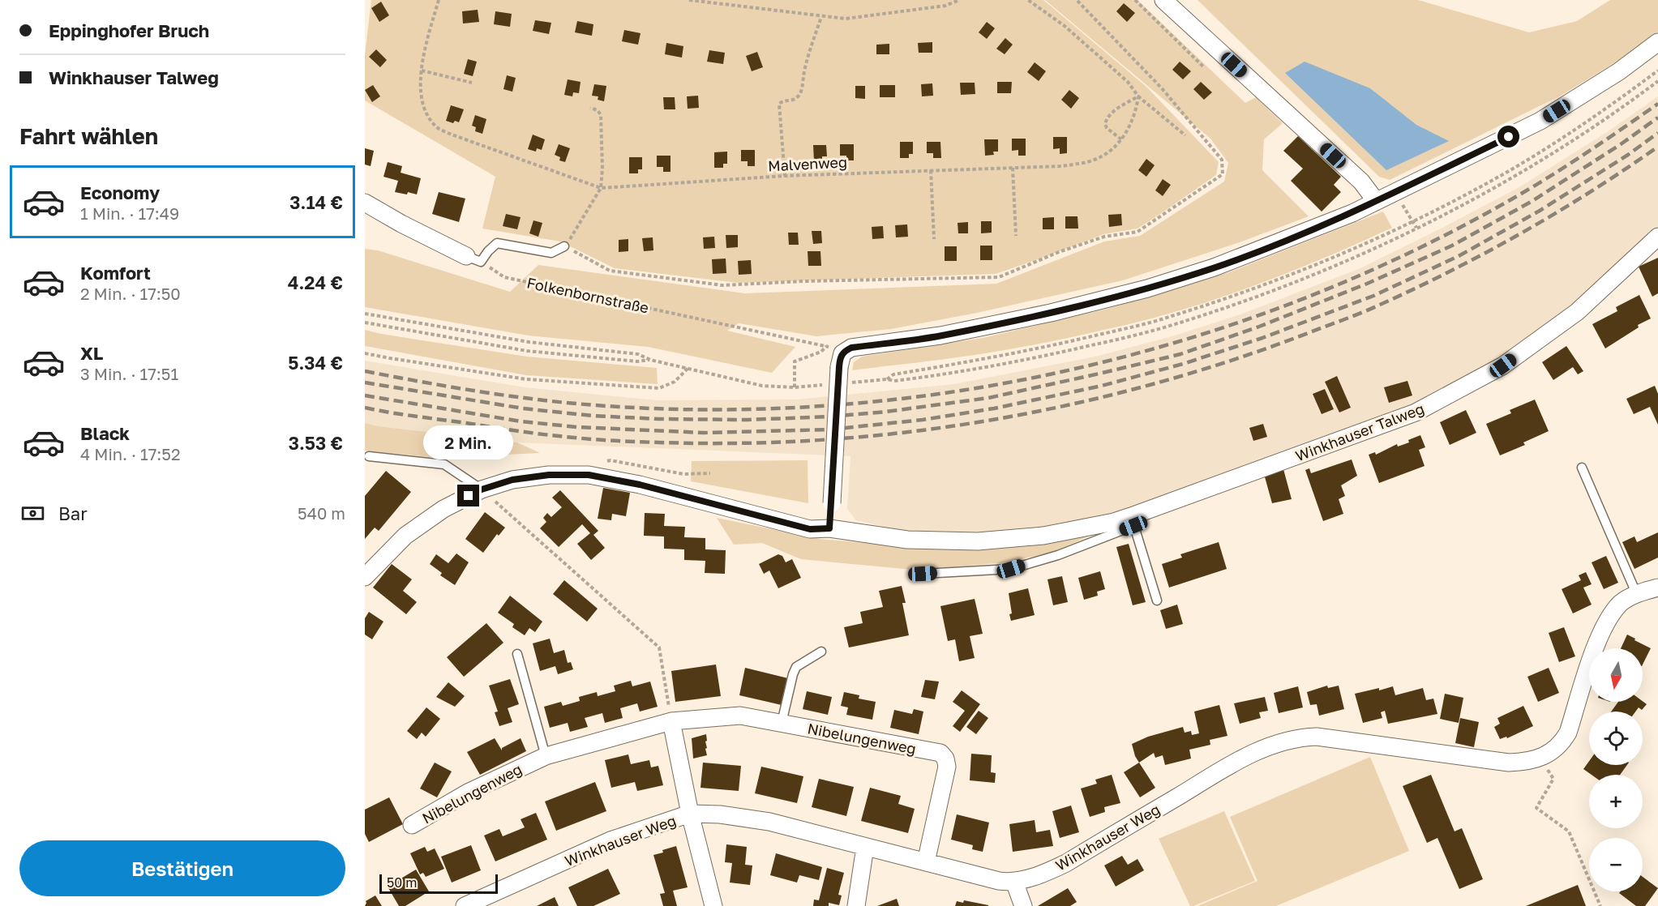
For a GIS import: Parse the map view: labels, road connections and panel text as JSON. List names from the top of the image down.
{
  "streets": {
    "street": ["Winkhauser Talweg", "Nibelungenweg", "Winkhauser Weg"],
    "path": ["Malvenweg", "Folkenbornstraße"]
  },
  "crossings": [
    ["Nibelungenweg", "Winkhauser Weg"]
  ],
  "scale_bar": "50 m",
  "north": "bottom",
  "page": {
    "banner": ["Eppinghofer Bruch", "Winkhauser Talweg"],
    "heading": "Fahrt wählen",
    "list": [
      {
        "name": "Economy",
        "note": "1 Min. · 17:49",
        "value": "3.14 €"
      },
      {
        "name": "Komfort",
        "note": "2 Min. · 17:50",
        "value": "4.24 €"
      },
      {
        "name": "XL",
        "note": "3 Min. · 17:51",
        "value": "5.34 €"
      },
      {
        "name": "Black",
        "note": "4 Min. · 17:52",
        "value": "3.53 €"
      }
    ],
    "bubble": "2 Min.",
    "pay": ["Bar", "540 m"],
    "map_buttons": ["+", "−"],
    "buttons": "Bestätigen",
    "scale": "50 m"
  }
}
